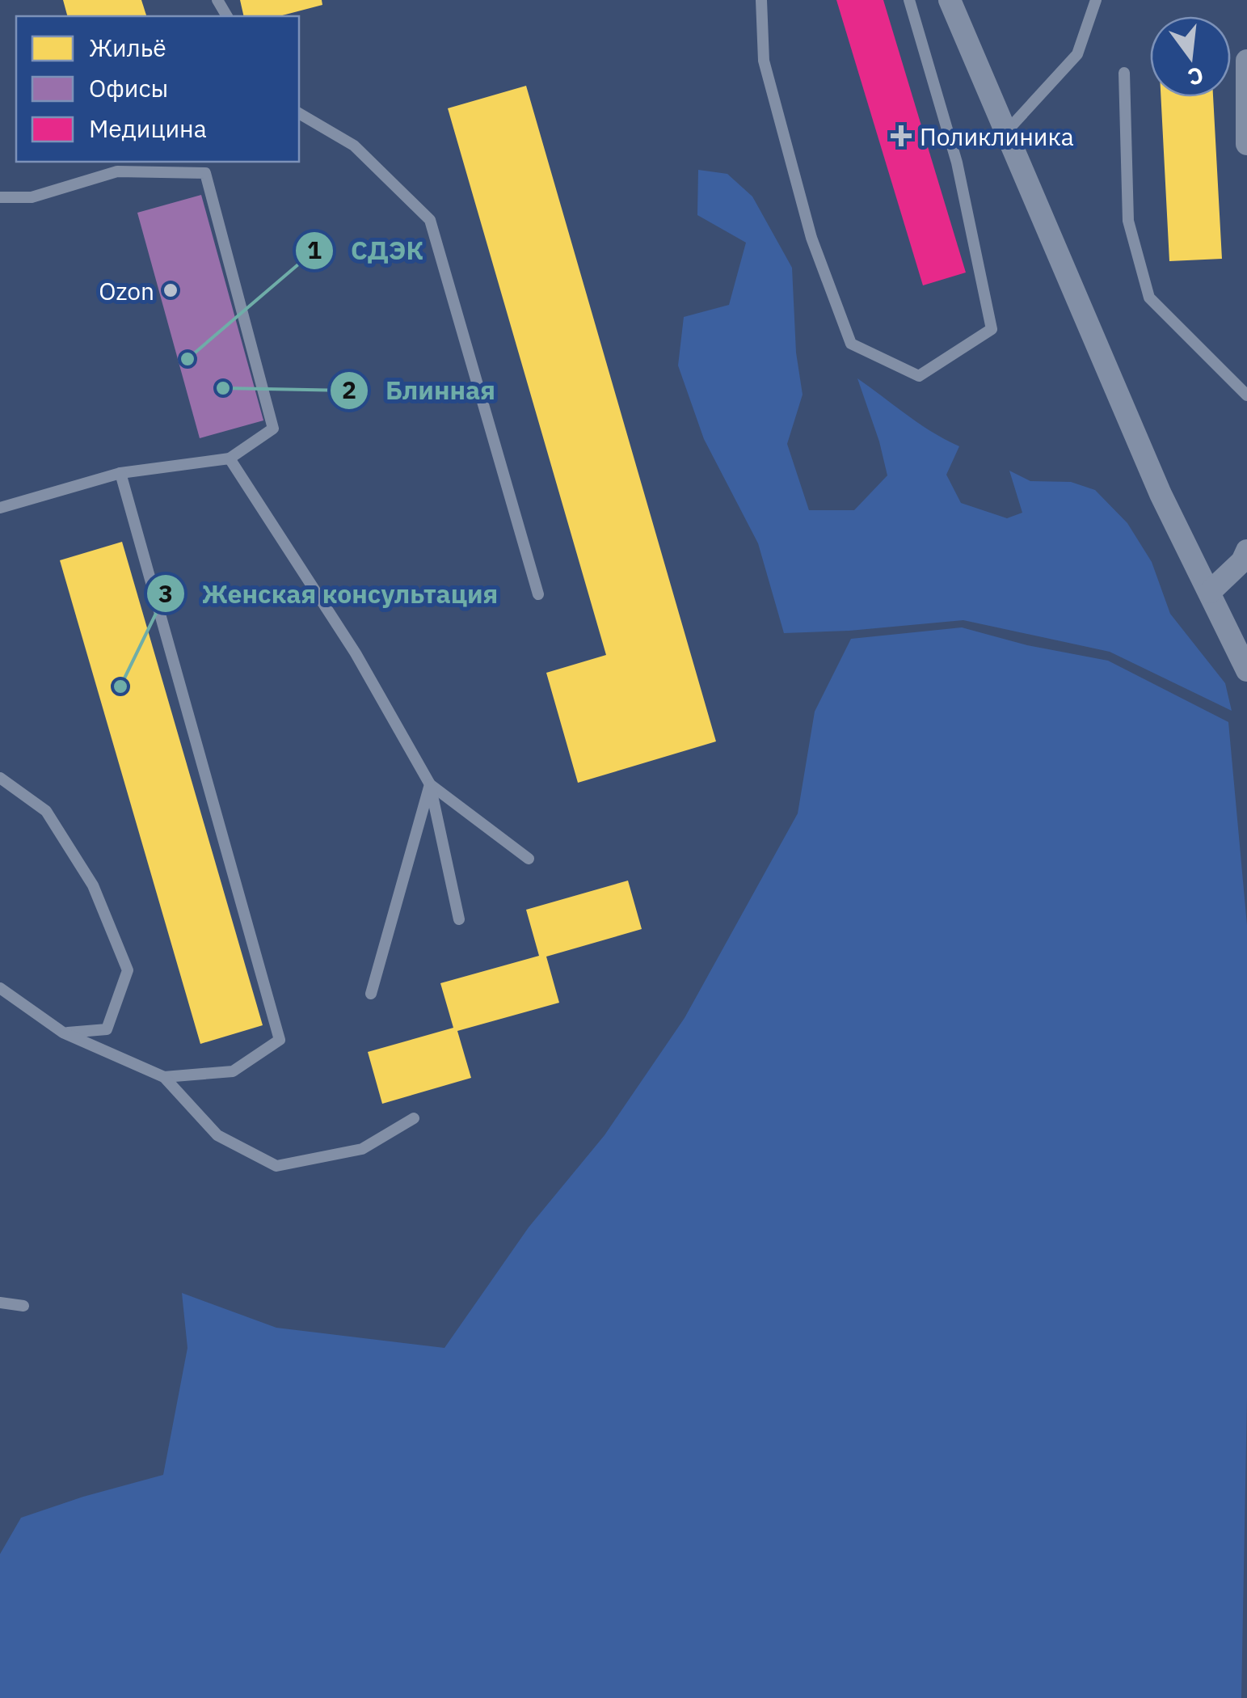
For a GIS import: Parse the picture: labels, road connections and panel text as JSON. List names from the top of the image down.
{
  "places": {
    "health": ["Поликлиника"],
    "other": [
      "Ozon",
      "СДЭК",
      "Блинная",
      "Женская консультация"
    ]
  },
  "legend": ["Жильё", "Офисы", "Медицина"],
  "north": "bottom"
}
